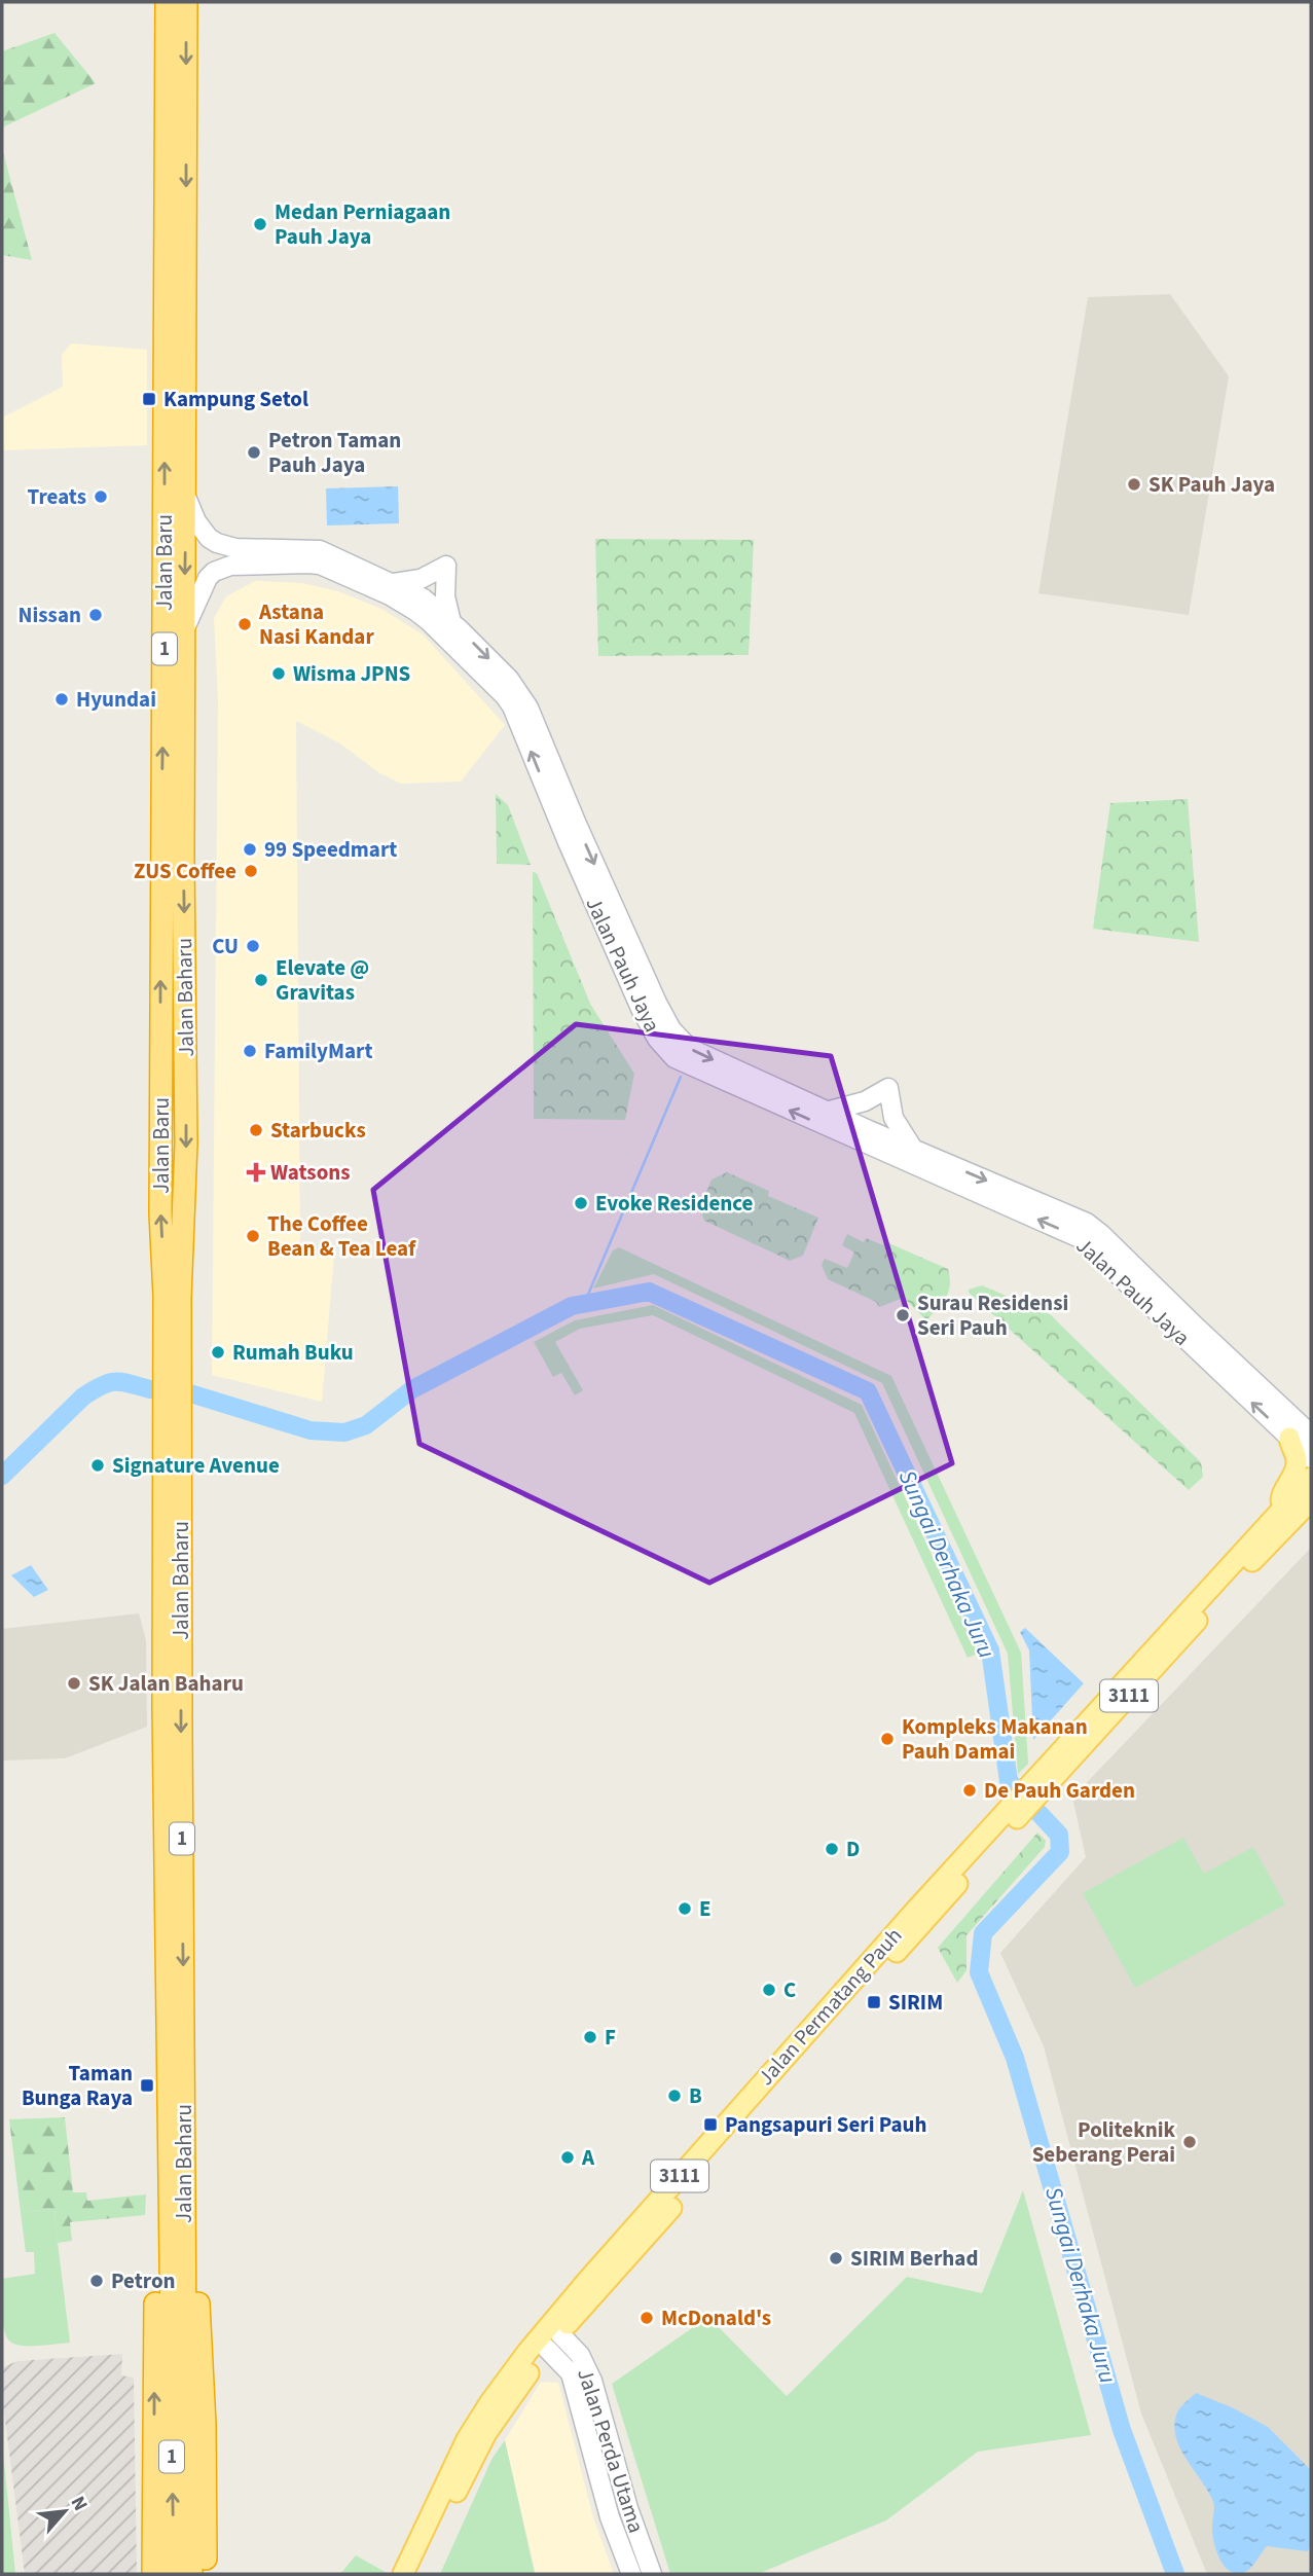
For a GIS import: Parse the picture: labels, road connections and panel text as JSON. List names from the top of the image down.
{
  "streets": {
    "highway": ["Jalan Baru", "1", "Jalan Baharu"],
    "main road": ["3111", "Jalan Permatang Pauh"],
    "street": ["Jalan Pauh Jaya", "Jalan Perda Utama"]
  },
  "crossings": [
    ["Jalan Baru", "Jalan Pauh Jaya"],
    ["Jalan Baru", "Jalan Baharu"],
    ["Jalan Pauh Jaya", "Jalan Baharu"],
    ["Jalan Permatang Pauh", "Jalan Perda Utama"]
  ],
  "water": ["Sungai Derhaka Juru"],
  "places": {
    "other": [
      "Medan Perniagaan Pauh Jaya",
      "Petron Taman Pauh Jaya",
      "SK Pauh Jaya",
      "Treats",
      "Nissan",
      "Astana Nasi Kandar",
      "Wisma JPNS",
      "Hyundai",
      "99 Speedmart",
      "ZUS Coffee",
      "CU",
      "Elevate @ Gravitas",
      "FamilyMart",
      "Starbucks",
      "Evoke Residence",
      "The Coffee Bean & Tea Leaf",
      "Surau Residensi Seri Pauh",
      "Rumah Buku",
      "Signature Avenue",
      "SK Jalan Baharu",
      "Kompleks Makanan Pauh Damai",
      "De Pauh Garden",
      "D",
      "E",
      "C",
      "F",
      "B",
      "Politeknik Seberang Perai",
      "A",
      "SIRIM Berhad",
      "Petron",
      "McDonald's"
    ],
    "transit": [
      "Kampung Setol",
      "SIRIM",
      "Taman Bunga Raya",
      "Pangsapuri Seri Pauh"
    ],
    "health": ["Watsons"]
  },
  "north": "top right"
}
